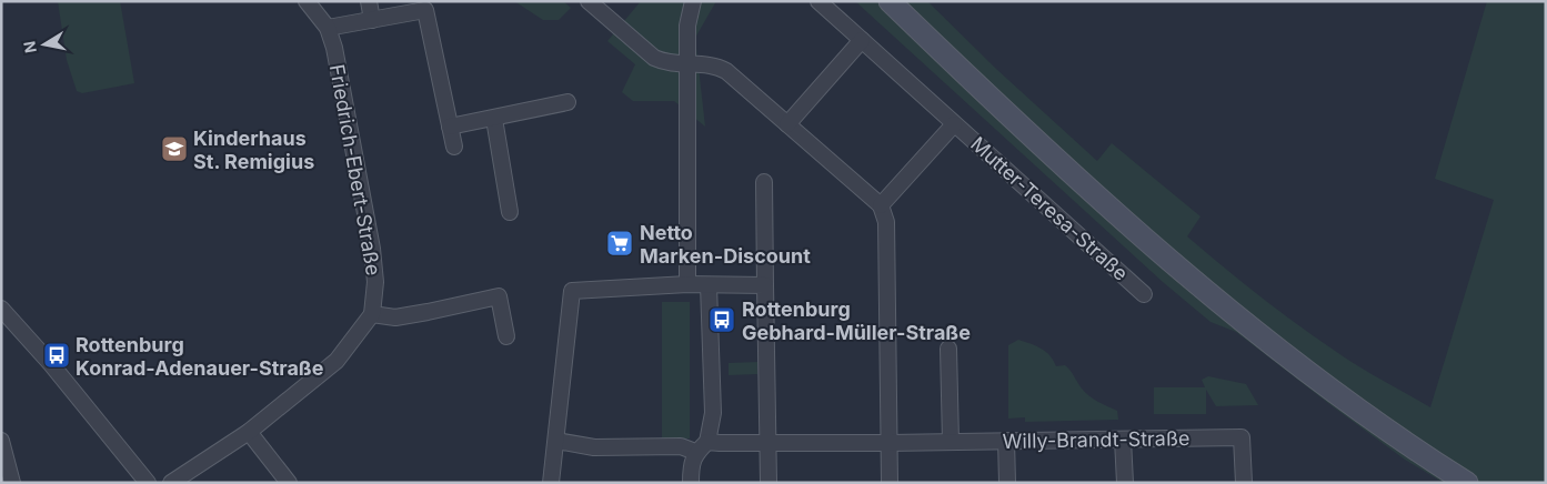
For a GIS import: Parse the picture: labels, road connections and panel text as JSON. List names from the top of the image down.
{
  "streets": {
    "street": ["Friedrich-Ebert-Straße", "Mutter-Teresa-Straße", "Willy-Brandt-Straße"]
  },
  "places": {
    "school or university": ["Kinderhaus St. Remigius"],
    "supermarket": ["Netto Marken-Discount"],
    "bus stop": ["Rottenburg Gebhard-Müller-Straße", "Rottenburg Konrad-Adenauer-Straße"]
  },
  "north": "left"
}
